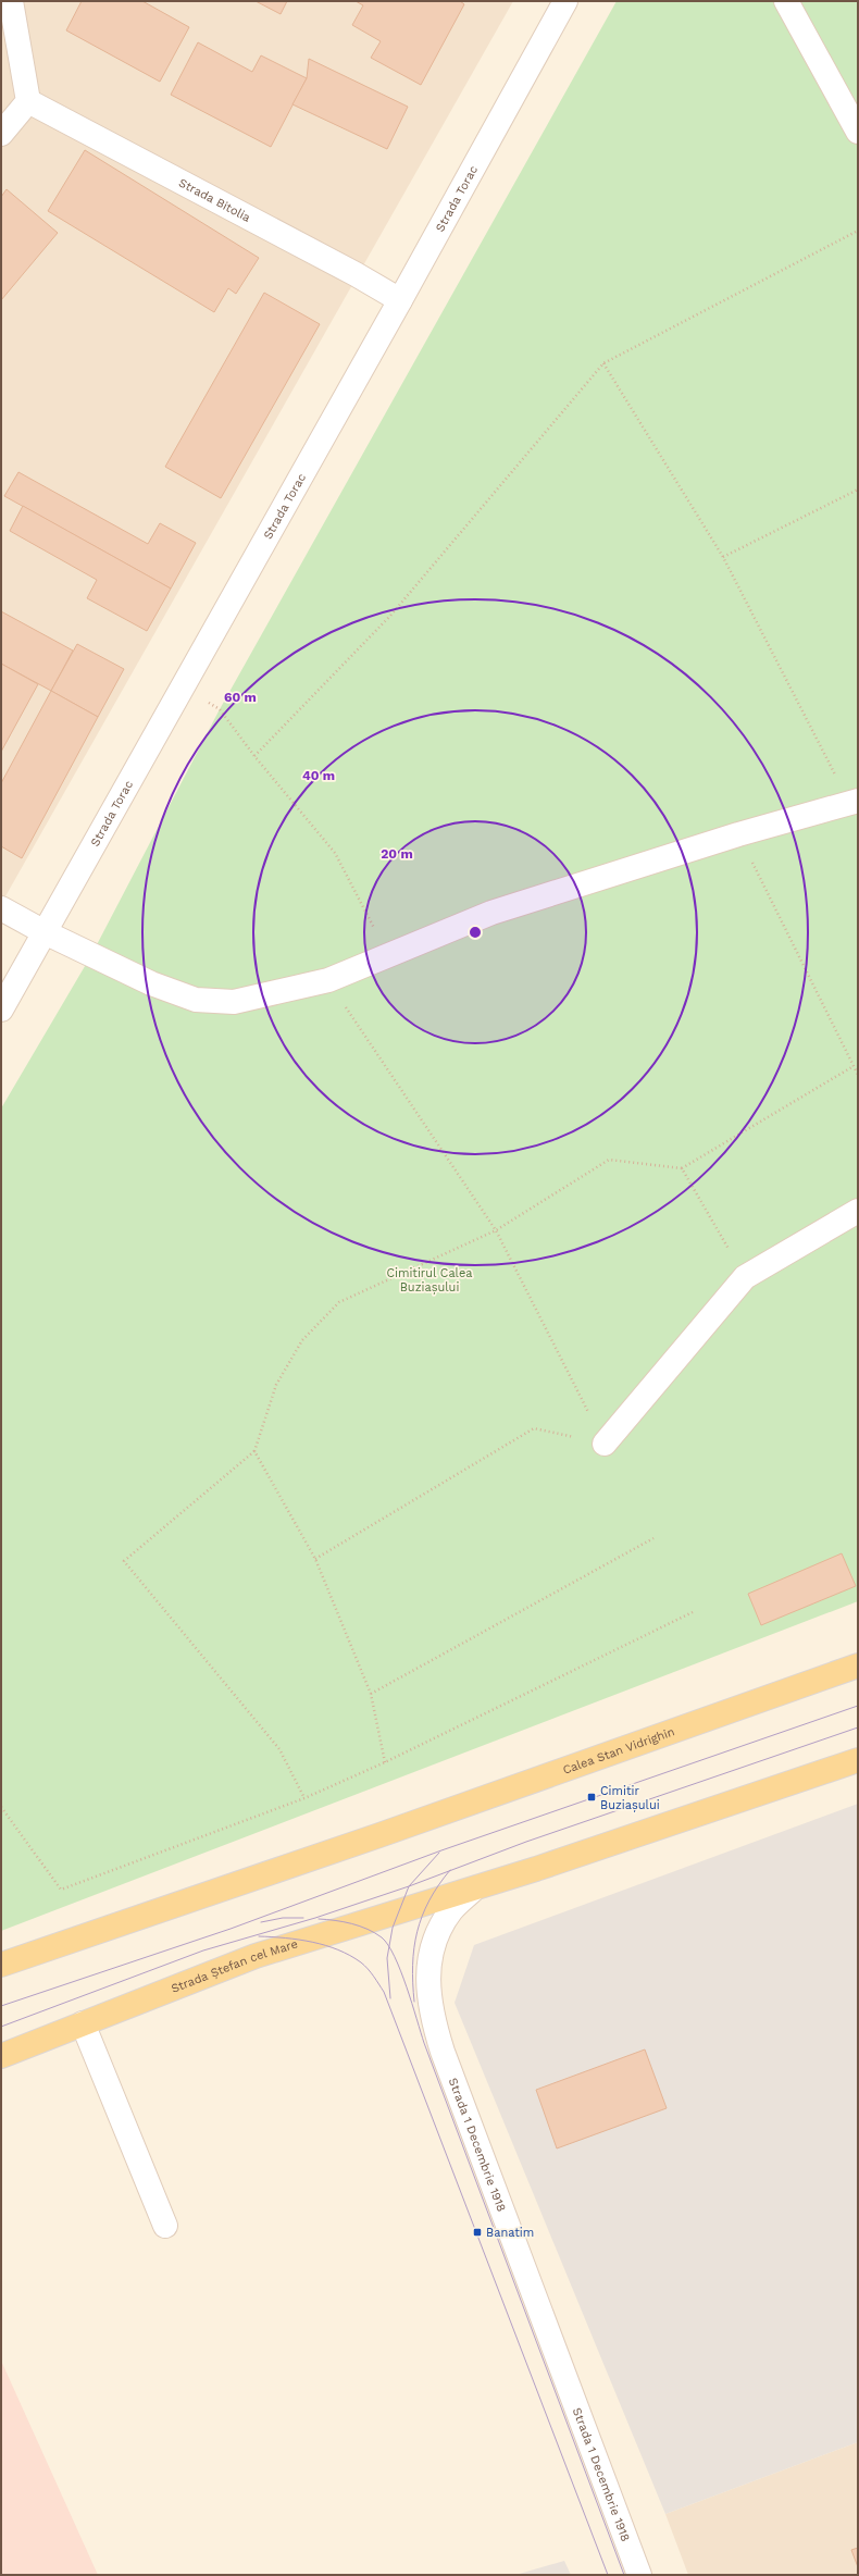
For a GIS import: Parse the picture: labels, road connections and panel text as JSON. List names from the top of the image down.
{
  "streets": {
    "main road": ["Calea Stan Vidrighin", "Strada Ștefan cel Mare"],
    "street": ["Strada Torac", "Strada Bitolia", "Strada 1 Decembrie 1918"]
  },
  "crossings": [
    ["Strada Torac", "Strada Bitolia"],
    ["Strada Ștefan cel Mare", "Strada 1 Decembrie 1918"]
  ],
  "parks": ["Cimitirul Calea Buziașului"],
  "places": {
    "transit": ["Cimitir Buziașului", "Banatim"]
  },
  "rings": ["60 m", "40 m", "20 m"]
}
